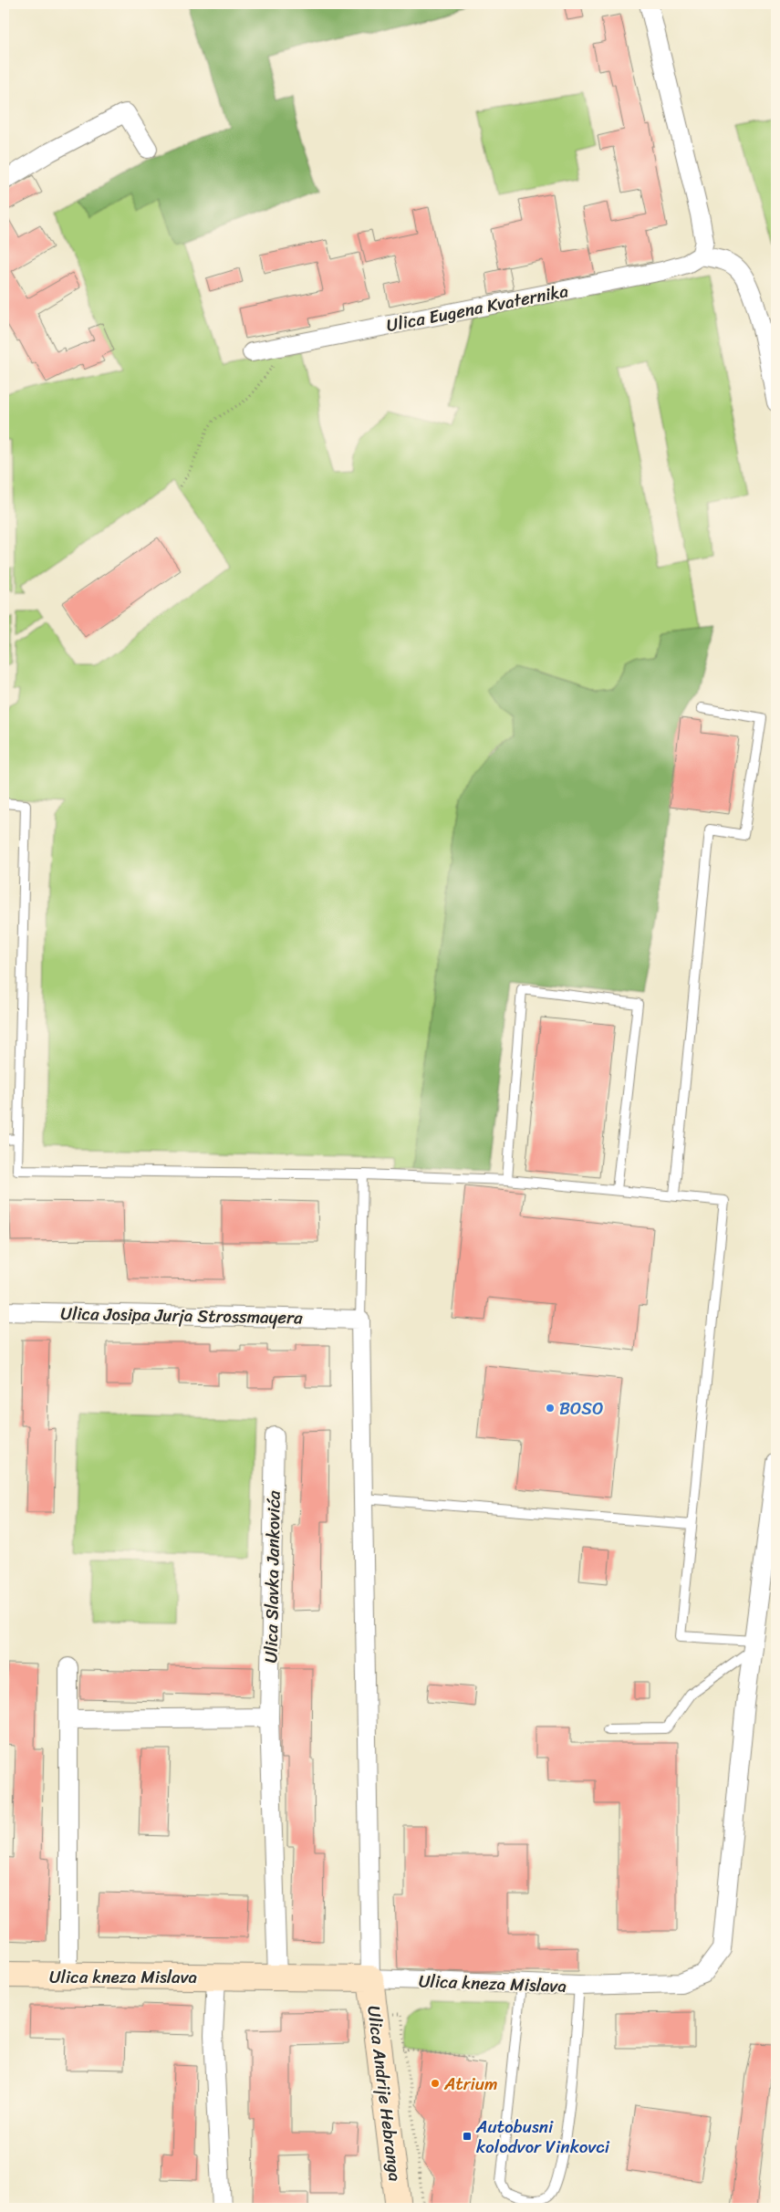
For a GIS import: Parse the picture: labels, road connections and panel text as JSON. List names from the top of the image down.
{
  "streets": {
    "main road": ["Ulica kneza Mislava", "Ulica Andrije Hebranga"],
    "street": ["Ulica Eugena Kvaternika", "Ulica Josipa Jurja Strossmayera", "Ulica Slavka Jankovića"]
  },
  "crossings": [
    ["Ulica Slavka Jankovića", "Ulica kneza Mislava"],
    ["Ulica kneza Mislava", "Ulica Andrije Hebranga"]
  ],
  "places": {
    "other": ["BOSO", "Atrium"],
    "transit": ["Autobusni kolodvor Vinkovci"]
  }
}
